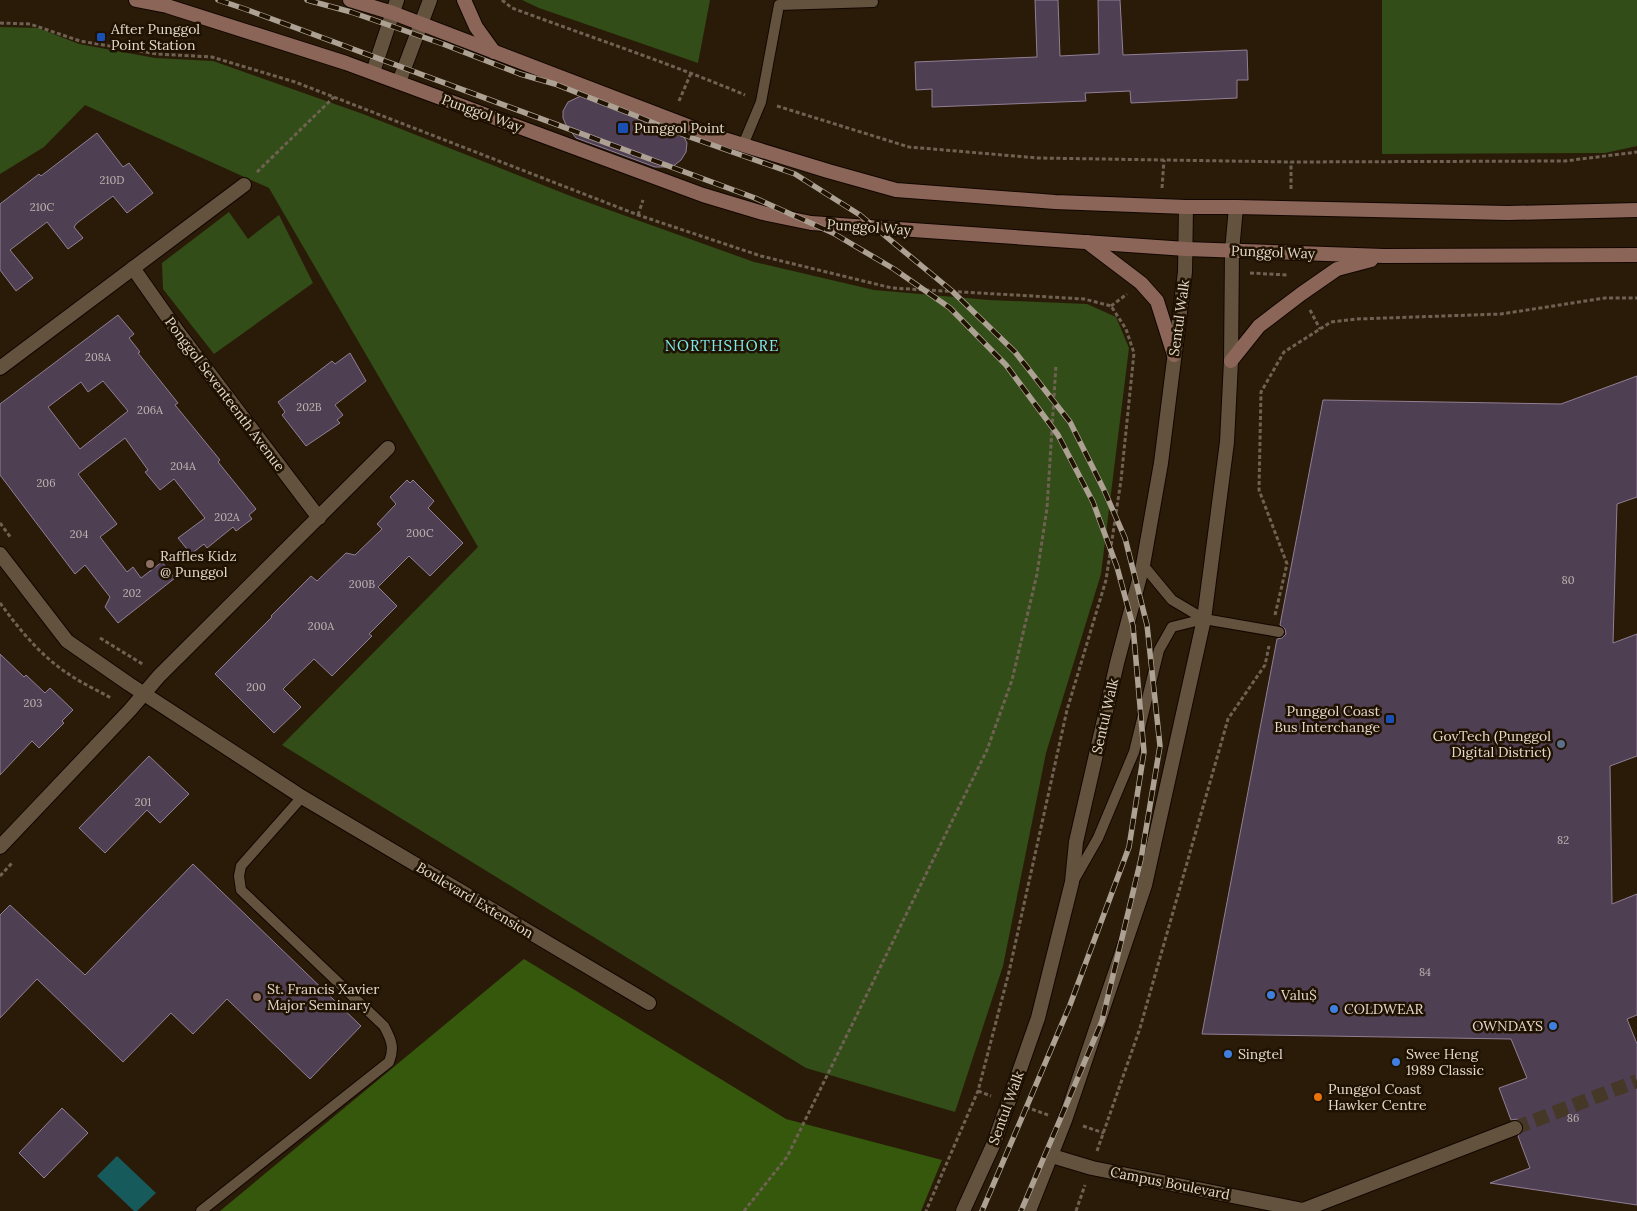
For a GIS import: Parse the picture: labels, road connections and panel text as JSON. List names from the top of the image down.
{
  "streets": {
    "main road": ["Punggol Way"],
    "street": [
      "Sentul Walk",
      "Ponggol Seventeenth Avenue",
      "Boulevard Extension",
      "Campus Boulevard"
    ]
  },
  "crossings": [
    ["Punggol Way", "Sentul Walk"]
  ],
  "districts": ["NORTHSHORE"],
  "places": {
    "transit": ["After Punggol Point Station", "Punggol Point", "Punggol Coast Bus Interchange"],
    "other": [
      "Raffles Kidz @ Punggol",
      "GovTech (Punggol Digital District)",
      "Valu$",
      "St. Francis Xavier Major Seminary",
      "COLDWEAR",
      "OWNDAYS",
      "Singtel",
      "Swee Heng 1989 Classic",
      "Punggol Coast Hawker Centre"
    ]
  },
  "house_numbers": [
    "210D",
    "210C",
    "208A",
    "202B",
    "206A",
    "204A",
    "206",
    "202A",
    "200C",
    "204",
    "80",
    "200B",
    "202",
    "200A",
    "200",
    "203",
    "201",
    "82",
    "84",
    "86"
  ]
}
